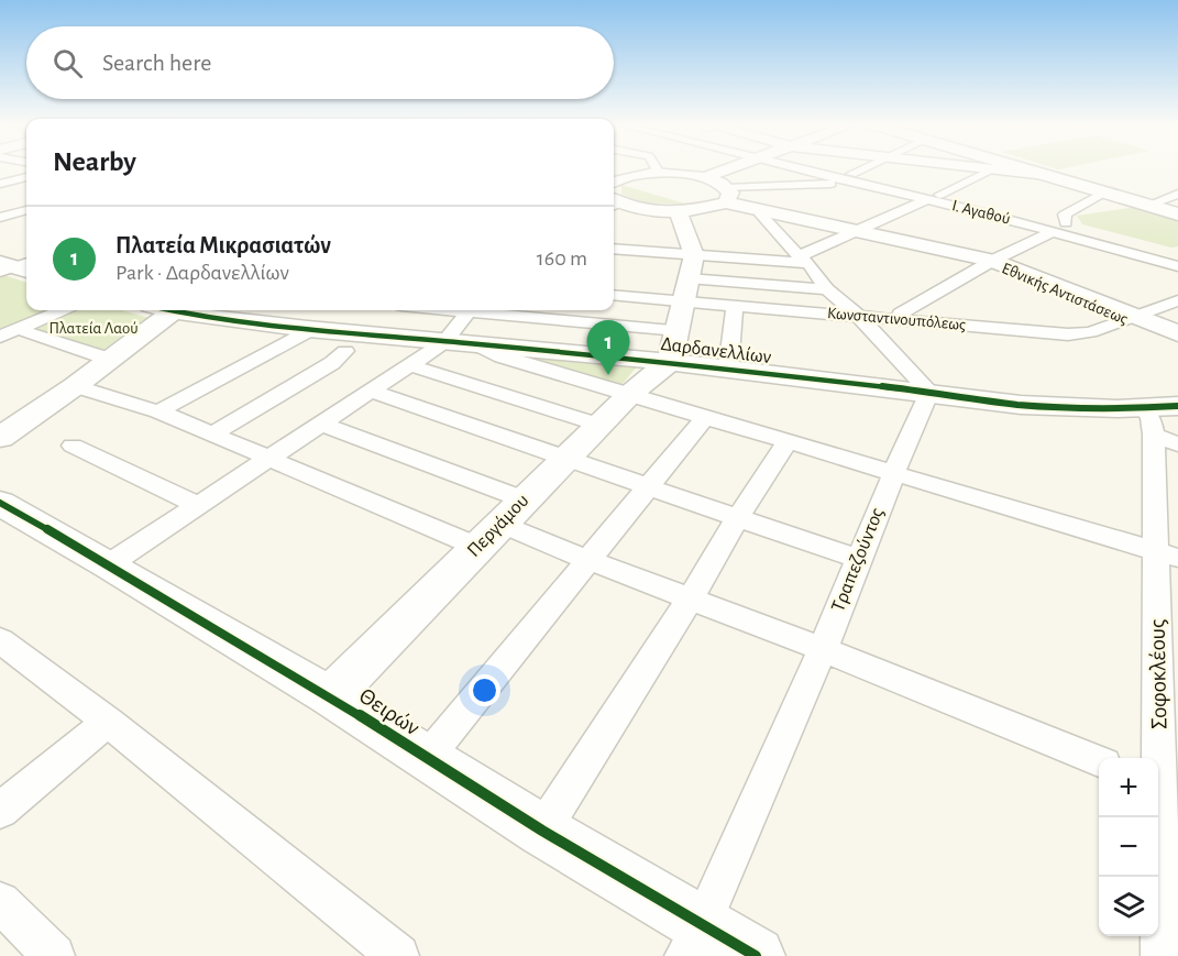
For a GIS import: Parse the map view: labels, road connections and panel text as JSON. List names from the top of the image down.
{
  "streets": {
    "street": [
      "Ι. Αγαθού",
      "Εθνικής Αντιστάσεως",
      "Κωνσταντινουπόλεως",
      "Δαρδανελλίων",
      "Περγάμου",
      "Τραπεζούντος",
      "Σοφοκλέους",
      "Θειρών"
    ]
  },
  "crossings": [
    ["Ι. Αγαθού", "Εθνικής Αντιστάσεως"],
    ["Ι. Αγαθού", "Κωνσταντινουπόλεως"],
    ["Εθνικής Αντιστάσεως", "Κωνσταντινουπόλεως"],
    ["Δαρδανελλίων", "Περγάμου"],
    ["Δαρδανελλίων", "Τραπεζούντος"],
    ["Δαρδανελλίων", "Σοφοκλέους"],
    ["Περγάμου", "Θειρών"],
    ["Τραπεζούντος", "Θειρών"]
  ],
  "parks": ["Πλατεία Λαού"],
  "page": {
    "search": "Search here",
    "heading": "Nearby",
    "list": [
      {
        "mark": "1",
        "name": "Πλατεία Μικρασιατών",
        "note": "Park · Δαρδανελλίων",
        "value": "160 m"
      }
    ],
    "pins": "1",
    "map_buttons": ["+", "−"]
  }
}
